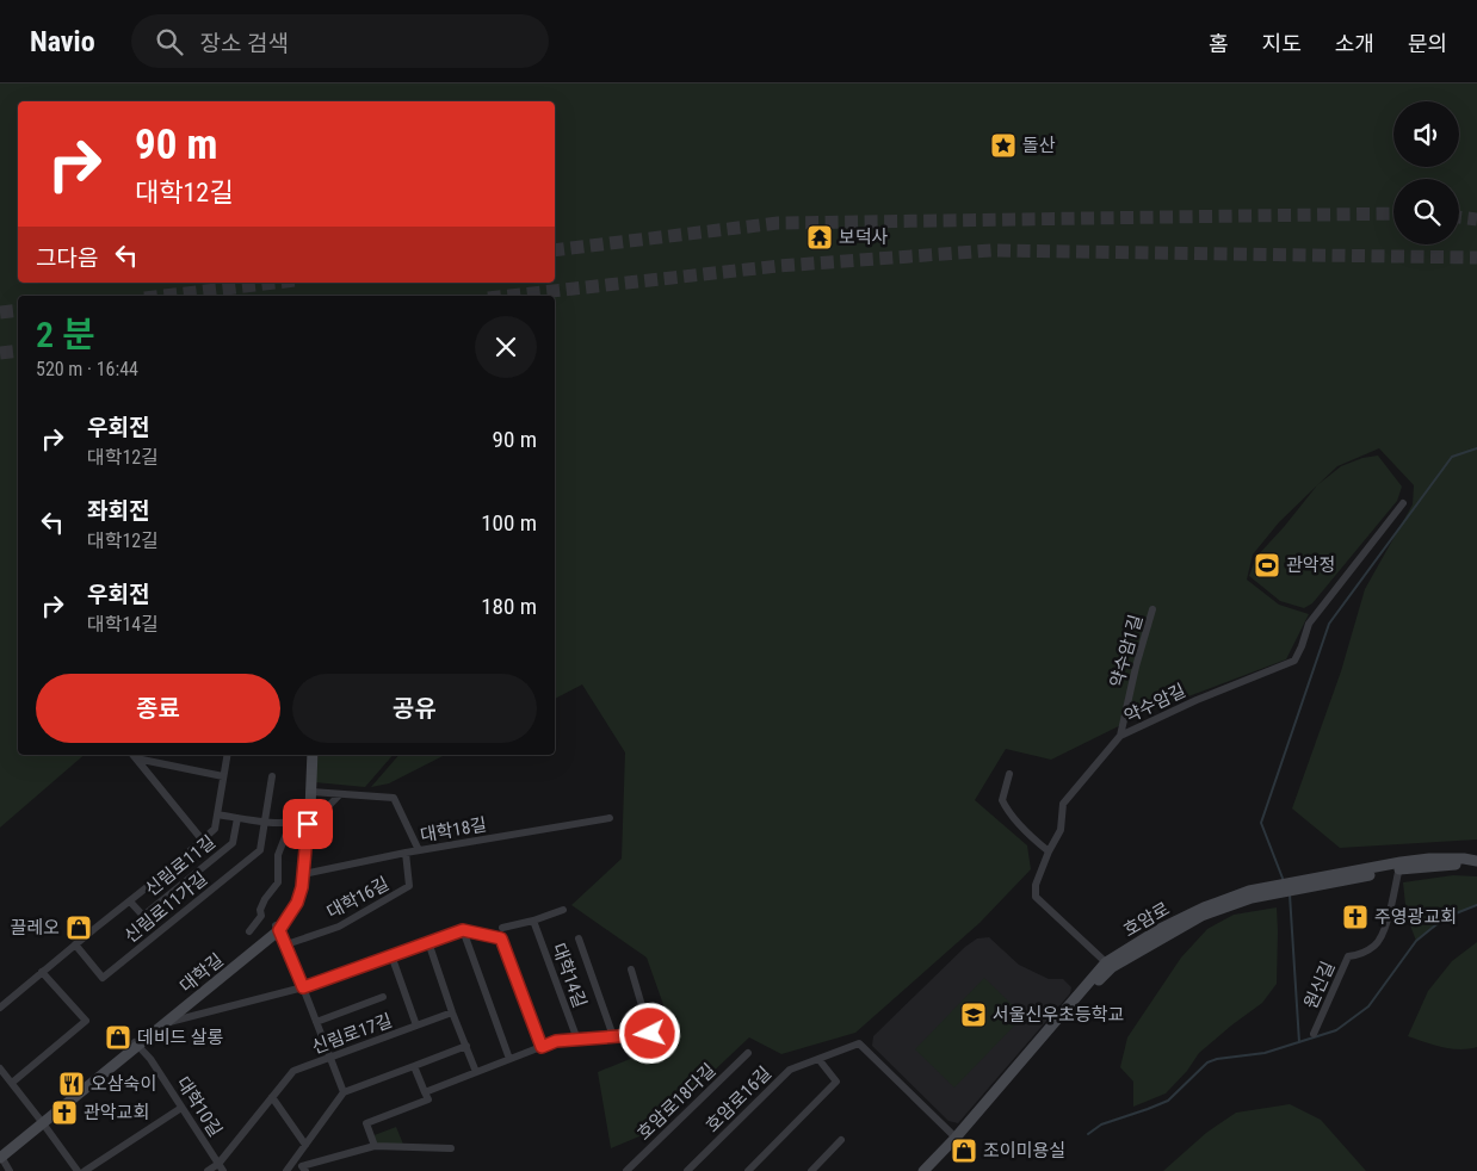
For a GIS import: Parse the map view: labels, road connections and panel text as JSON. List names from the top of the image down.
{
  "streets": {
    "main road": ["호암로", "대학길"],
    "street": [
      "약수암1길",
      "약수암길",
      "대학18길",
      "신림로11길",
      "대학16길",
      "신림로11가길",
      "대학14길",
      "원신길",
      "신림로17길",
      "호암로16길",
      "호암로18다길",
      "대학10길"
    ]
  },
  "crossings": [
    ["약수암1길", "약수암길"],
    ["약수암길", "호암로"],
    ["대학18길", "대학16길"],
    ["대학18길", "대학길"],
    ["신림로11길", "신림로11가길"],
    ["호암로", "원신길"],
    ["호암로", "호암로16길"],
    ["대학길", "대학10길"],
    ["신림로17길", "대학10길"]
  ],
  "places": {
    "place": ["돌산"],
    "temple": ["보덕사"],
    "sports": ["관악정"],
    "church": ["주영광교회", "관악교회"],
    "shop": ["끌레오", "데비드 살롱", "조이미용실"],
    "school or university": ["서울신우초등학교"],
    "restaurant": ["오삼숙이"]
  },
  "page": {
    "header": "Navio",
    "search": "장소 검색",
    "nav": [
      "홈",
      "지도",
      "소개",
      "문의"
    ],
    "turn": ["90 m", "대학12길"],
    "then": "그다음",
    "heading": ["2 분", "520 m · 16:44"],
    "list": [
      {
        "name": "우회전",
        "note": "대학12길",
        "value": "90 m"
      },
      {
        "name": "좌회전",
        "note": "대학12길",
        "value": "100 m"
      },
      {
        "name": "우회전",
        "note": "대학14길",
        "value": "180 m"
      }
    ],
    "buttons": ["종료", "공유"]
  }
}
